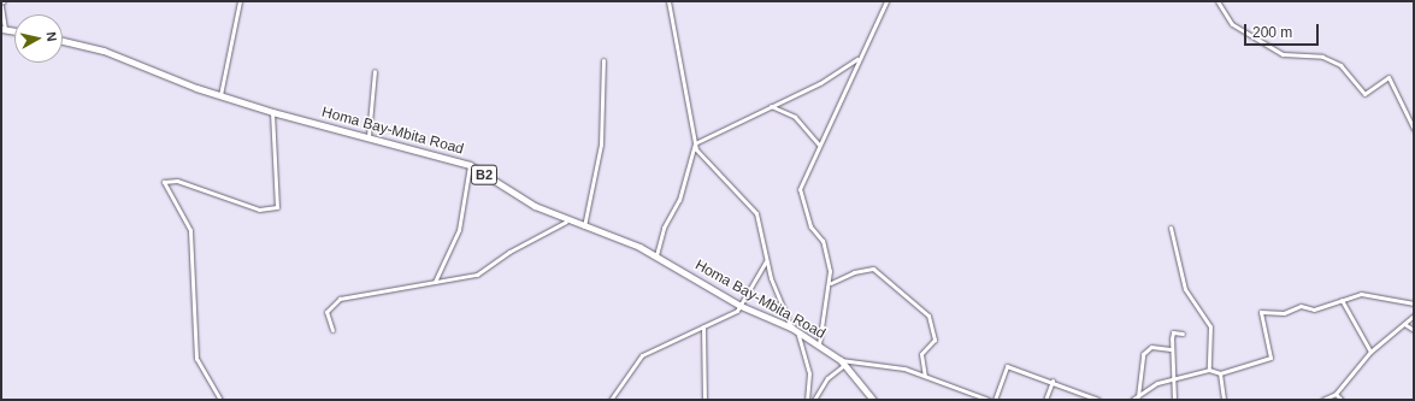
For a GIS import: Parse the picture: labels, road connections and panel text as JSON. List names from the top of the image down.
{
  "streets": {
    "highway": ["Homa Bay-Mbita Road", "B2"]
  },
  "scale_bar": "200 m",
  "north": "right"
}
